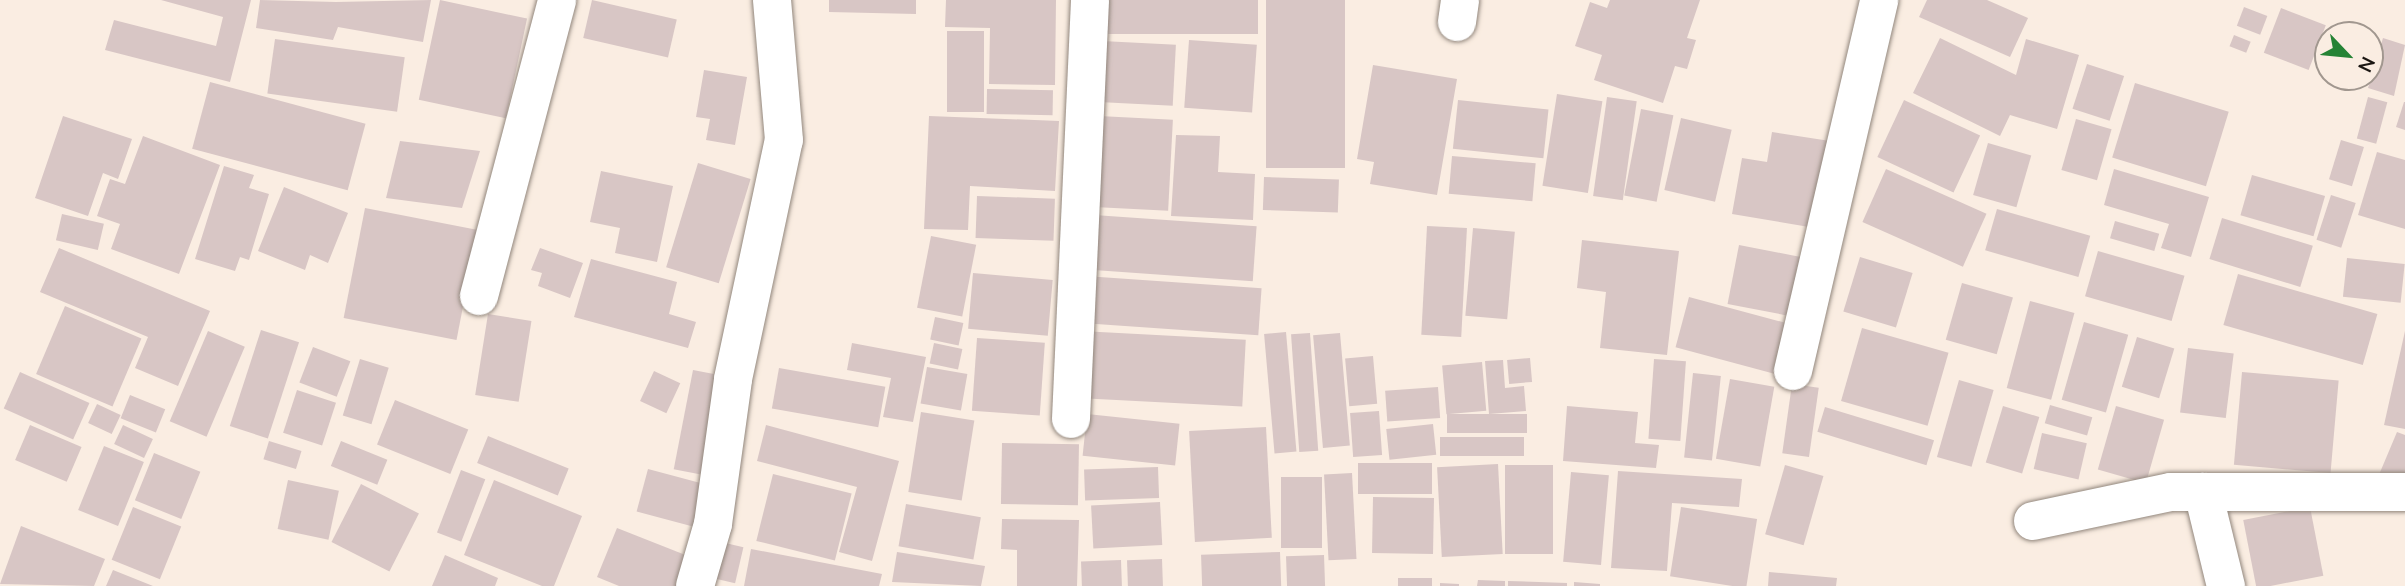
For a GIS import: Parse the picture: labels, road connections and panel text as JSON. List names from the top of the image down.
{
  "north": "bottom right"
}
